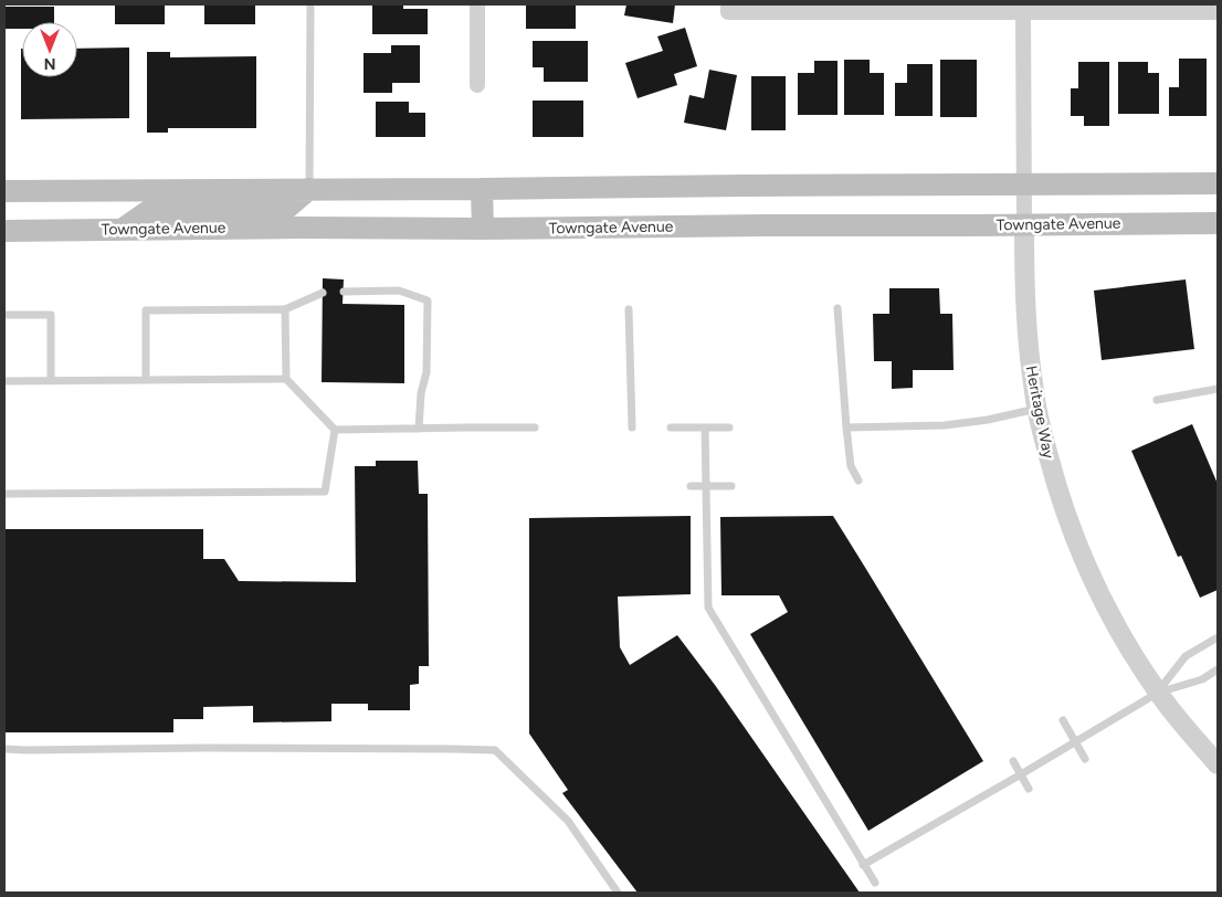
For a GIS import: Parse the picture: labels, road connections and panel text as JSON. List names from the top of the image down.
{
  "streets": {
    "main road": ["Towngate Avenue"],
    "street": ["Heritage Way"]
  },
  "crossings": [
    ["Towngate Avenue", "Heritage Way"]
  ],
  "north": "bottom"
}
